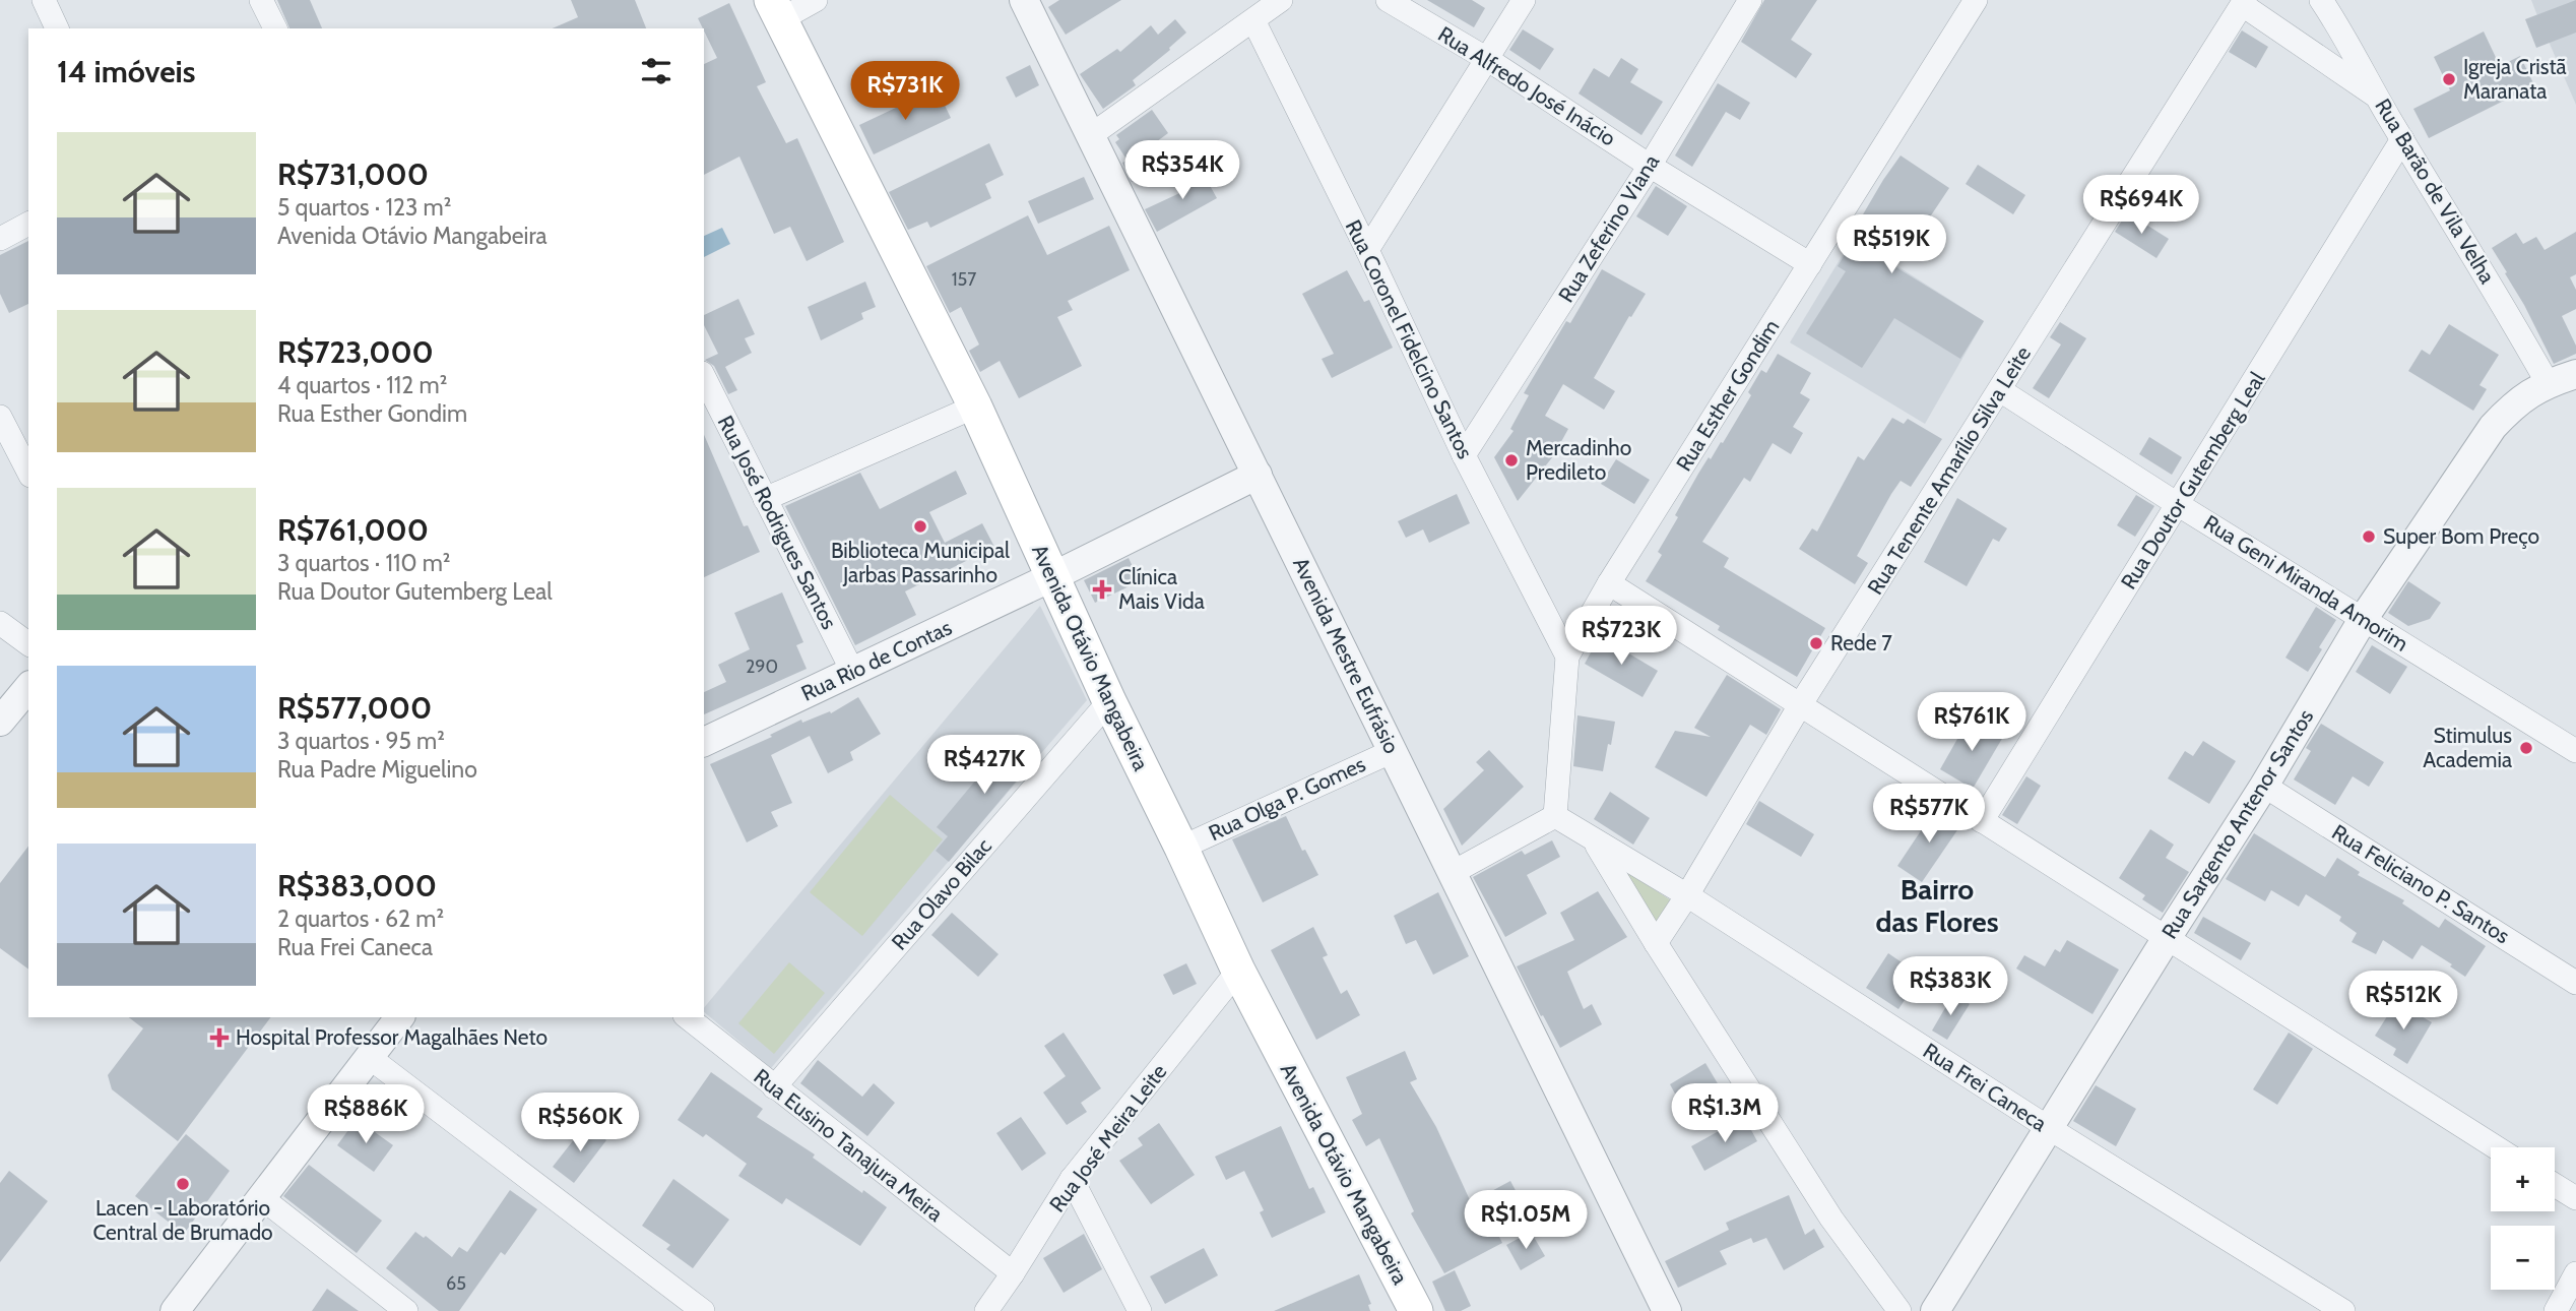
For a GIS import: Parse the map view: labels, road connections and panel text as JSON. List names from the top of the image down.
{
  "streets": {
    "main road": ["Avenida Otávio Mangabeira"],
    "street": [
      "Rua Alfredo José Inácio",
      "Rua Barão de Vila Velha",
      "Rua Zeferino Viana",
      "Rua Coronel Fidelcino Santos",
      "Rua Esther Gondim",
      "Rua Tenente Amarílio Silva Leite",
      "Rua Doutor Gutemberg Leal",
      "Rua José Rodrigues Santos",
      "Rua Geni Miranda Amorim",
      "Avenida Mestre Eufrásio",
      "Rua Rio de Contas",
      "Rua Olga P. Gomes",
      "Rua Sargento Antenor Santos",
      "Rua Feliciano P. Santos",
      "Rua Olavo Bilac",
      "Rua Frei Caneca",
      "Rua José Meira Leite",
      "Rua Eusino Tanajura Meira"
    ]
  },
  "crossings": [
    ["Rua Alfredo José Inácio", "Rua Zeferino Viana"],
    ["Rua Alfredo José Inácio", "Rua Esther Gondim"],
    ["Rua Barão de Vila Velha", "Rua Doutor Gutemberg Leal"],
    ["Rua Barão de Vila Velha", "Rua Sargento Antenor Santos"],
    ["Rua Zeferino Viana", "Rua Coronel Fidelcino Santos"],
    ["Rua Coronel Fidelcino Santos", "Rua Esther Gondim"],
    ["Rua Esther Gondim", "Rua Frei Caneca"],
    ["Rua Tenente Amarílio Silva Leite", "Rua Geni Miranda Amorim"],
    ["Rua Tenente Amarílio Silva Leite", "Rua Frei Caneca"],
    ["Rua Doutor Gutemberg Leal", "Rua Geni Miranda Amorim"],
    ["Rua José Rodrigues Santos", "Rua Rio de Contas"],
    ["Rua Geni Miranda Amorim", "Rua Sargento Antenor Santos"],
    ["Avenida Mestre Eufrásio", "Rua Rio de Contas"],
    ["Avenida Mestre Eufrásio", "Rua Olga P. Gomes"],
    ["Avenida Otávio Mangabeira", "Rua Rio de Contas"],
    ["Avenida Otávio Mangabeira", "Rua Olga P. Gomes"],
    ["Avenida Otávio Mangabeira", "Rua Olavo Bilac"],
    ["Avenida Otávio Mangabeira", "Rua José Meira Leite"],
    ["Rua Sargento Antenor Santos", "Rua Feliciano P. Santos"],
    ["Rua Sargento Antenor Santos", "Rua Frei Caneca"],
    ["Rua Olavo Bilac", "Rua Eusino Tanajura Meira"],
    ["Rua José Meira Leite", "Rua Eusino Tanajura Meira"]
  ],
  "districts": ["Bairro das Flores"],
  "places": {
    "other": [
      "Igreja Cristã Maranata",
      "Mercadinho Predileto",
      "Biblioteca Municipal Jarbas Passarinho",
      "Super Bom Preço",
      "Rede 7",
      "Stimulus Academia",
      "Lacen - Laboratório Central de Brumado"
    ],
    "health": ["Clínica Mais Vida", "Hospital Professor Magalhães Neto"]
  },
  "house_numbers": ["157", "290", "65"],
  "page": {
    "heading": "14 imóveis",
    "price": [
      "R$731K",
      "R$354K",
      "R$694K",
      "R$519K",
      "R$723K",
      "R$761K",
      "R$427K",
      "R$577K",
      "R$383K",
      "R$512K",
      "R$1.3M",
      "R$886K",
      "R$560K",
      "R$1.05M"
    ],
    "list": [
      {
        "name": "R$731,000",
        "note": "5 quartos · 123 m² · Avenida Otávio Mangabeira"
      },
      {
        "name": "R$723,000",
        "note": "4 quartos · 112 m² · Rua Esther Gondim"
      },
      {
        "name": "R$761,000",
        "note": "3 quartos · 110 m² · Rua Doutor Gutemberg Leal"
      },
      {
        "name": "R$577,000",
        "note": "3 quartos · 95 m² · Rua Padre Miguelino"
      },
      {
        "name": "R$383,000",
        "note": "2 quartos · 62 m² · Rua Frei Caneca"
      }
    ],
    "map_buttons": ["+", "−"]
  }
}
